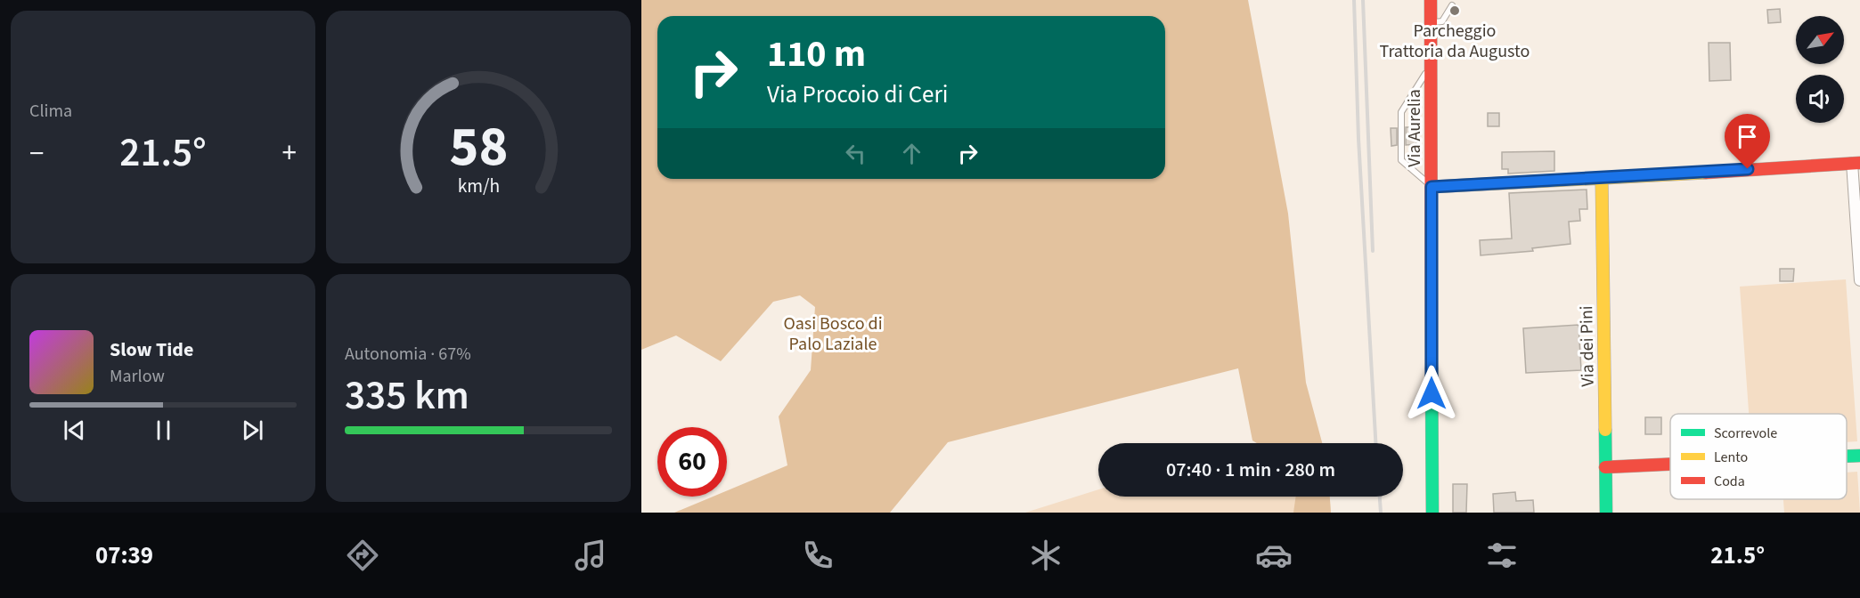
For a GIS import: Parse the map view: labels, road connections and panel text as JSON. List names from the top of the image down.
{
  "streets": {
    "street": ["Via Aurelia", "Via dei Pini"]
  },
  "parks": ["Oasi Bosco di Palo Laziale"],
  "places": ["Parcheggio Trattoria da Augusto"],
  "legend": ["Scorrevole", "Lento", "Coda"],
  "north": "top right",
  "page": {
    "tile": [
      "Clima",
      ["Autonomia · 67%", "335 km"]
    ],
    "turn": ["110 m", "Via Procoio di Ceri"],
    "heat": ["−", "21.5°", "+"],
    "song": ["Slow Tide", "Marlow"],
    "limit": "60",
    "trip": "07:40 · 1 min · 280 m",
    "tabs": ["07:39", "21.5°"],
    "gauge": ["58", "km/h"]
  }
}
